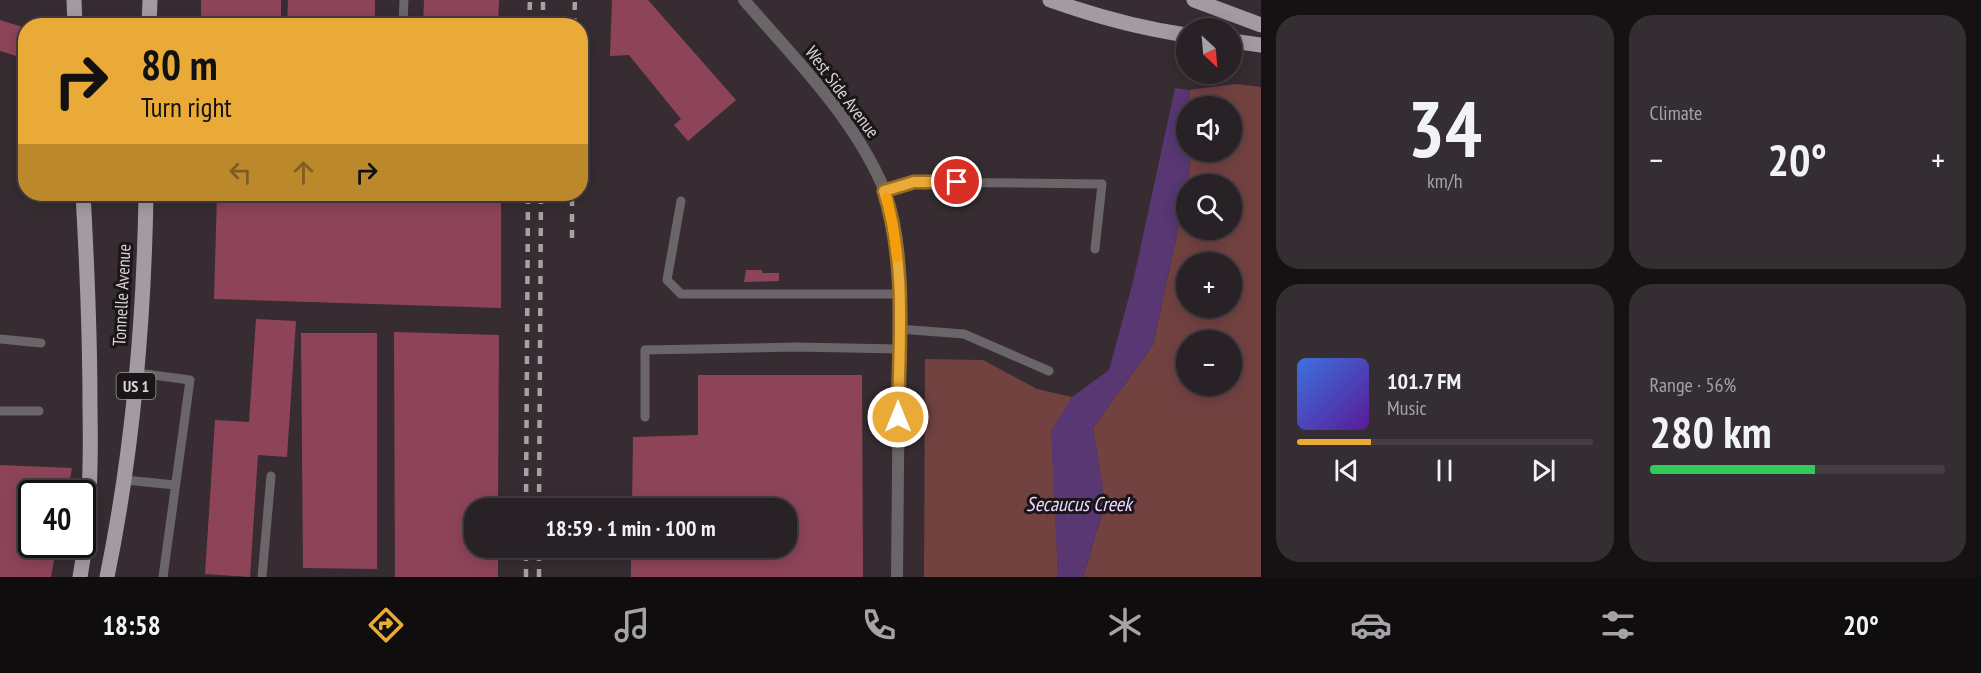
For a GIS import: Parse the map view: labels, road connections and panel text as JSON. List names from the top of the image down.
{
  "streets": {
    "main road": ["Tonnelle Avenue", "US 1"],
    "street": ["West Side Avenue"]
  },
  "water": ["Secaucus Creek"],
  "north": "bottom right",
  "page": {
    "tile": [
      ["34", "km/h"],
      "Climate",
      ["Range · 56%", "280 km"]
    ],
    "map_buttons": ["+", "−"],
    "turn": ["80 m", "Turn right"],
    "heat": ["−", "20°", "+"],
    "song": ["101.7 FM", "Music"],
    "limit": "40",
    "trip": "18:59 · 1 min · 100 m",
    "tabs": ["18:58", "20°"]
  }
}
